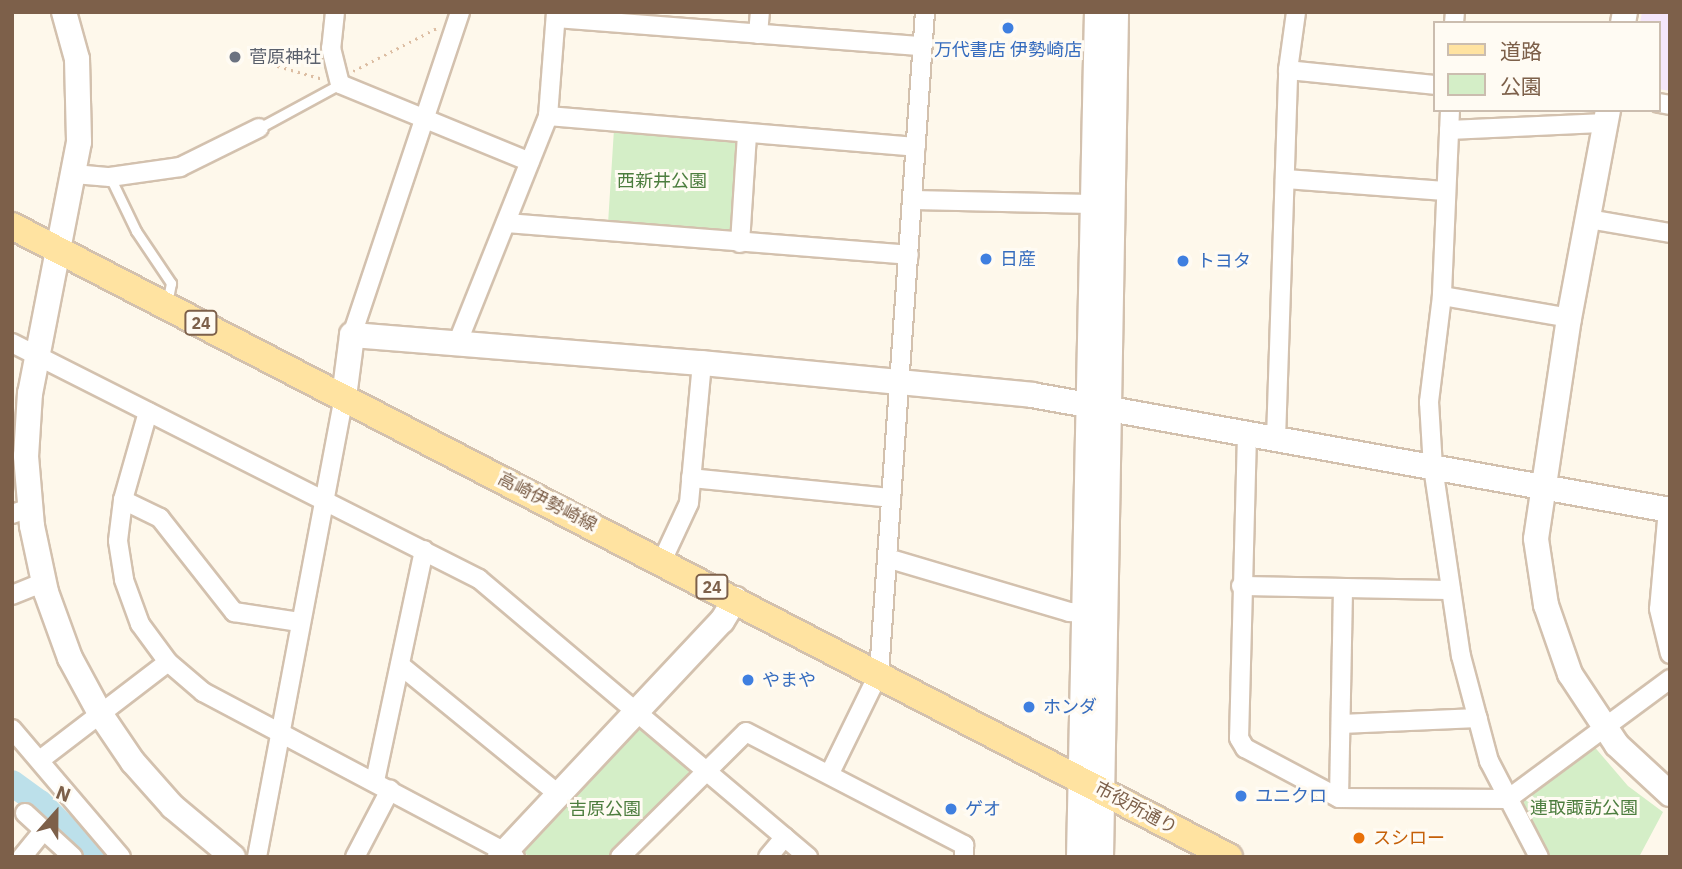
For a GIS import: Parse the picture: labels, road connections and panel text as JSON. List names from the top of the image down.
{
  "streets": {
    "main road": ["24", "高崎伊勢崎線", "市役所通り"]
  },
  "crossings": [
    ["高崎伊勢崎線", "市役所通り"]
  ],
  "parks": ["西新井公園", "連取諏訪公園", "吉原公園"],
  "places": [
    "万代書店 伊勢崎店",
    "菅原神社",
    "日産",
    "トヨタ",
    "やまや",
    "ホンダ",
    "ユニクロ",
    "ゲオ",
    "スシロー"
  ],
  "legend": ["道路", "公園"],
  "north": "top"
}
